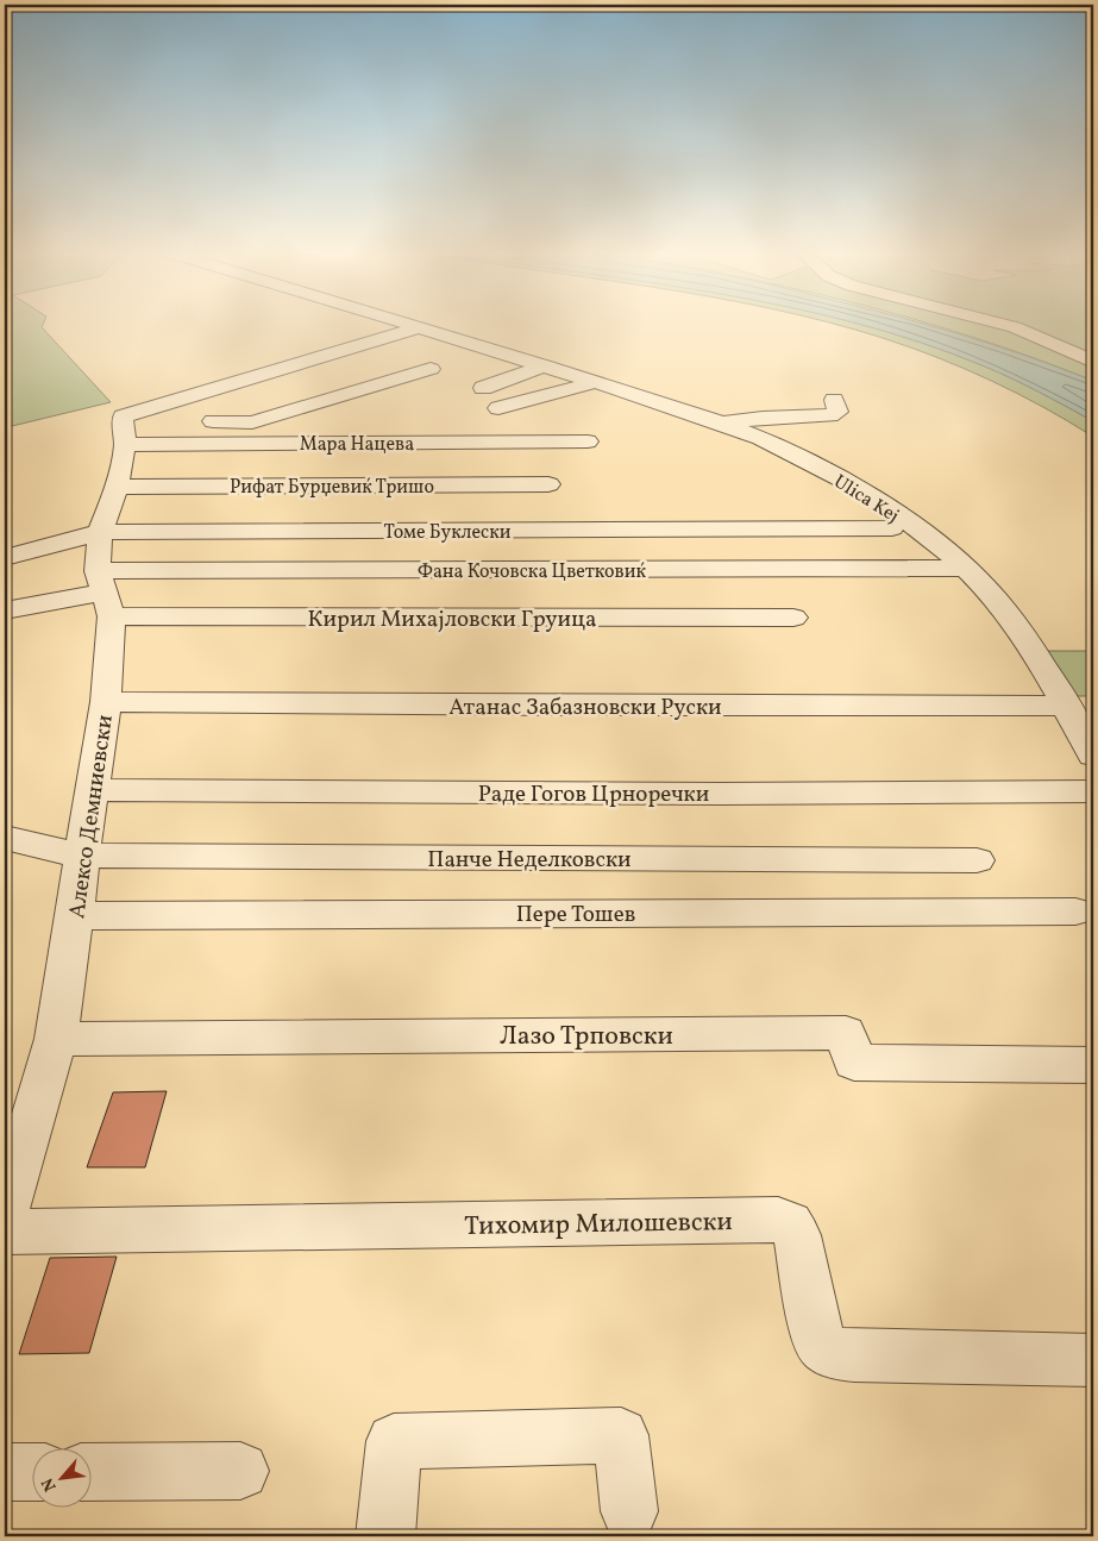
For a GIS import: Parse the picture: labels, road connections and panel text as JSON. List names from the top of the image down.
{
  "streets": {
    "street": [
      "Мара Нацева",
      "Рифат Бурџевиќ Тришо",
      "Ulica Kej",
      "Томе Буклески",
      "Фана Кочовска Цветковиќ",
      "Кирил Михајловски Груица",
      "Атанас Забазновски Руски",
      "Раде Гогов Црноречки",
      "Алексо Демниевски",
      "Панче Неделковски",
      "Пере Тошев",
      "Лазо Трповски",
      "Тихомир Милошевски"
    ]
  },
  "crossings": [
    ["Мара Нацева", "Алексо Демниевски"],
    ["Рифат Бурџевиќ Тришо", "Алексо Демниевски"],
    ["Ulica Kej", "Фана Кочовска Цветковиќ"],
    ["Ulica Kej", "Атанас Забазновски Руски"],
    ["Томе Буклески", "Алексо Демниевски"],
    ["Фана Кочовска Цветковиќ", "Кирил Михајловски Груица"],
    ["Фана Кочовска Цветковиќ", "Алексо Демниевски"],
    ["Кирил Михајловски Груица", "Алексо Демниевски"],
    ["Атанас Забазновски Руски", "Алексо Демниевски"],
    ["Раде Гогов Црноречки", "Алексо Демниевски"],
    ["Алексо Демниевски", "Панче Неделковски"],
    ["Алексо Демниевски", "Пере Тошев"],
    ["Алексо Демниевски", "Лазо Трповски"]
  ],
  "north": "bottom left"
}
